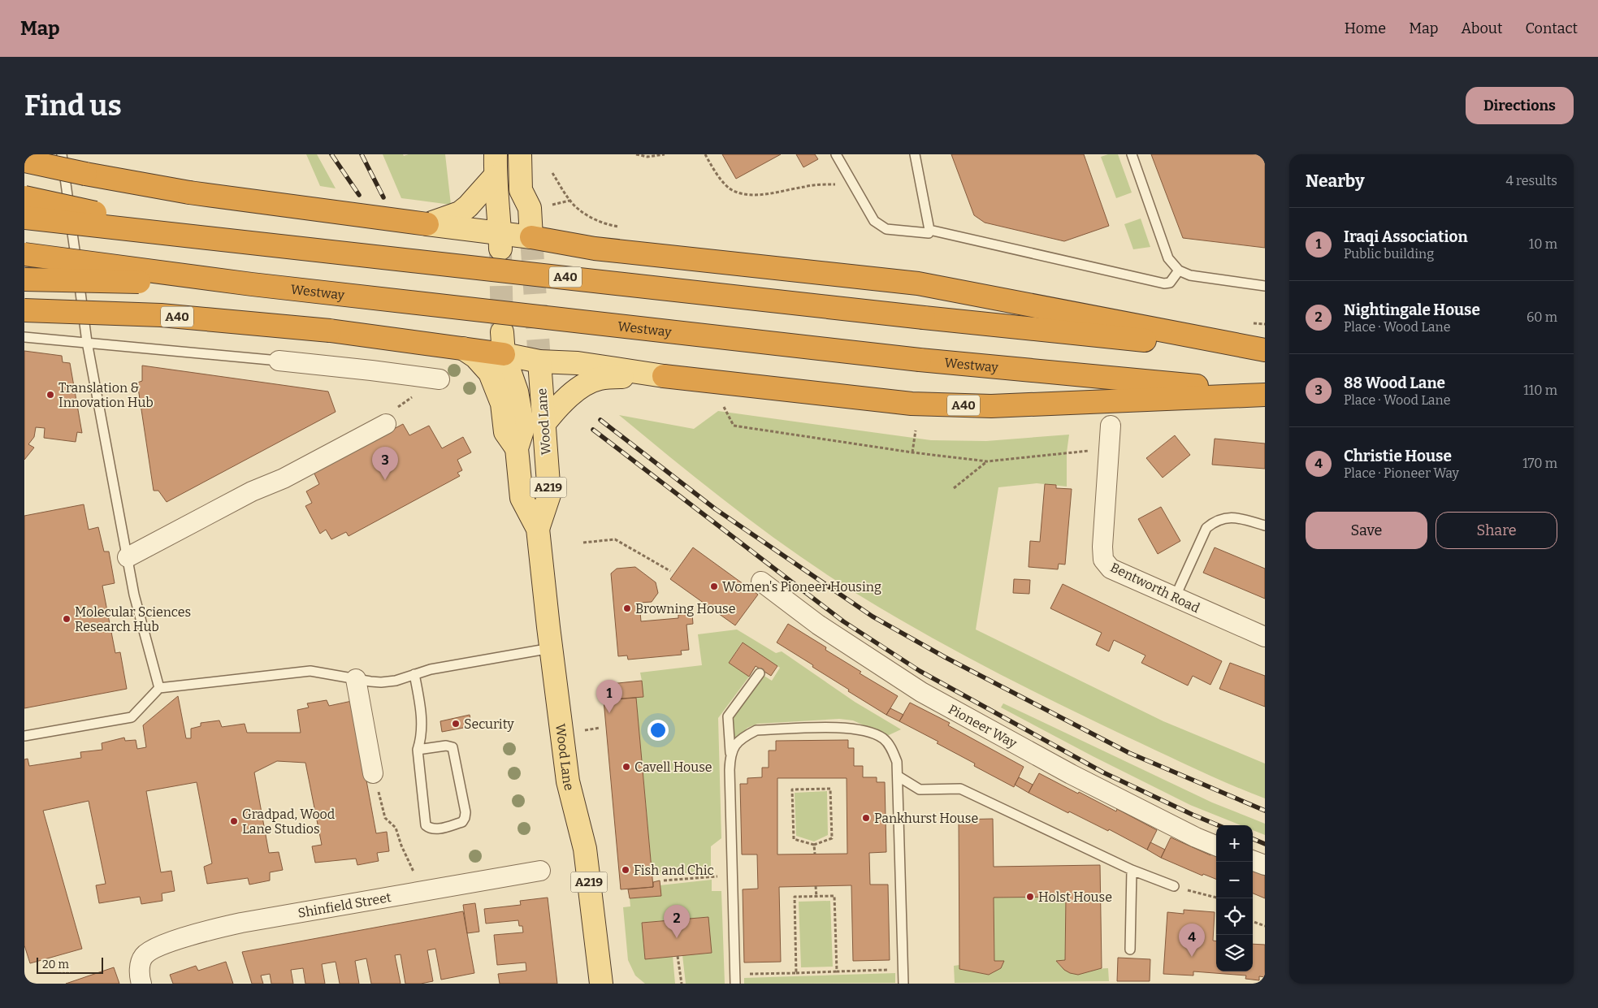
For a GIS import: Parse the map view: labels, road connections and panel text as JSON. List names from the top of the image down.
{
  "streets": {
    "highway": ["A40", "Westway"],
    "main road": ["Wood Lane", "A219"],
    "street": ["Bentworth Road", "Pioneer Way", "Shinfield Street"]
  },
  "crossings": [
    ["A40", "Westway"],
    ["A40", "Wood Lane"]
  ],
  "places": [
    "Translation & Innovation Hub",
    "Women's Pioneer Housing",
    "Browning House",
    "Molecular Sciences Research Hub",
    "Security",
    "Cavell House",
    "Pankhurst House",
    "Gradpad, Wood Lane Studios",
    "Fish and Chic",
    "Holst House"
  ],
  "scale_bar": "20 m",
  "page": {
    "header": "Map",
    "nav": [
      "Home",
      "Map",
      "About",
      "Contact"
    ],
    "buttons": [
      "Directions",
      ["Save", "Share"]
    ],
    "title": "Find us",
    "heading": ["Nearby", "4 results"],
    "list": [
      {
        "mark": "1",
        "name": "Iraqi Association",
        "note": "Public building",
        "value": "10 m"
      },
      {
        "mark": "2",
        "name": "Nightingale House",
        "note": "Place · Wood Lane",
        "value": "60 m"
      },
      {
        "mark": "3",
        "name": "88 Wood Lane",
        "note": "Place · Wood Lane",
        "value": "110 m"
      },
      {
        "mark": "4",
        "name": "Christie House",
        "note": "Place · Pioneer Way",
        "value": "170 m"
      }
    ],
    "pins": [
      "3",
      "1",
      "2",
      "4"
    ],
    "map_buttons": ["+", "−"],
    "scale": "20 m"
  }
}
